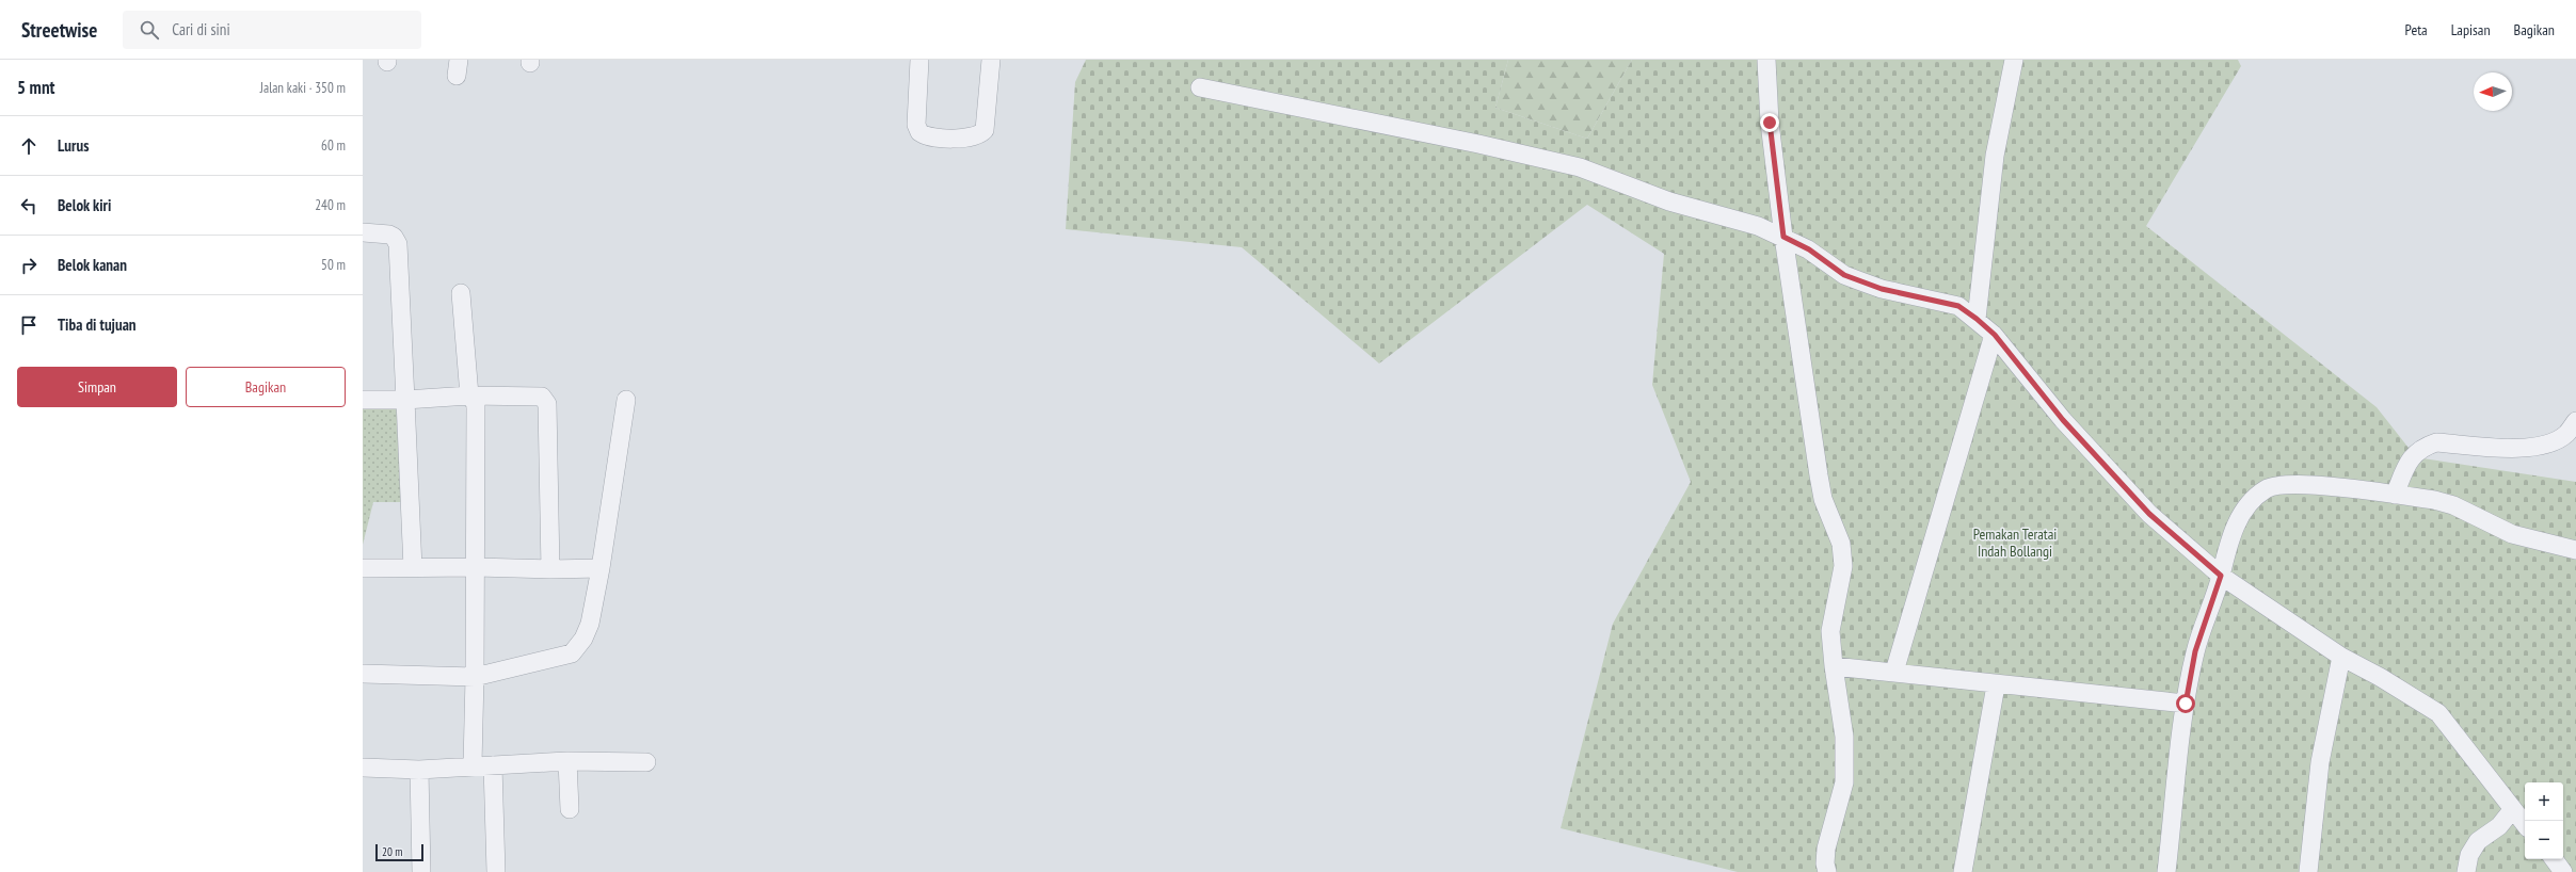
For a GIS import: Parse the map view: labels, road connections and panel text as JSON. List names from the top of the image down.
{
  "parks": ["Pemakan Teratai Indah Bollangi"],
  "scale_bar": "20 m",
  "north": "left",
  "page": {
    "header": "Streetwise",
    "search": "Cari di sini",
    "nav": ["Peta", "Lapisan", "Bagikan"],
    "heading": ["5 mnt", "Jalan kaki · 350 m"],
    "list": [
      ["Lurus", "60 m"],
      ["Belok kiri", "240 m"],
      ["Belok kanan", "50 m"],
      "Tiba di tujuan"
    ],
    "buttons": ["Simpan", "Bagikan"],
    "map_buttons": ["+", "−"],
    "scale": "20 m"
  }
}
